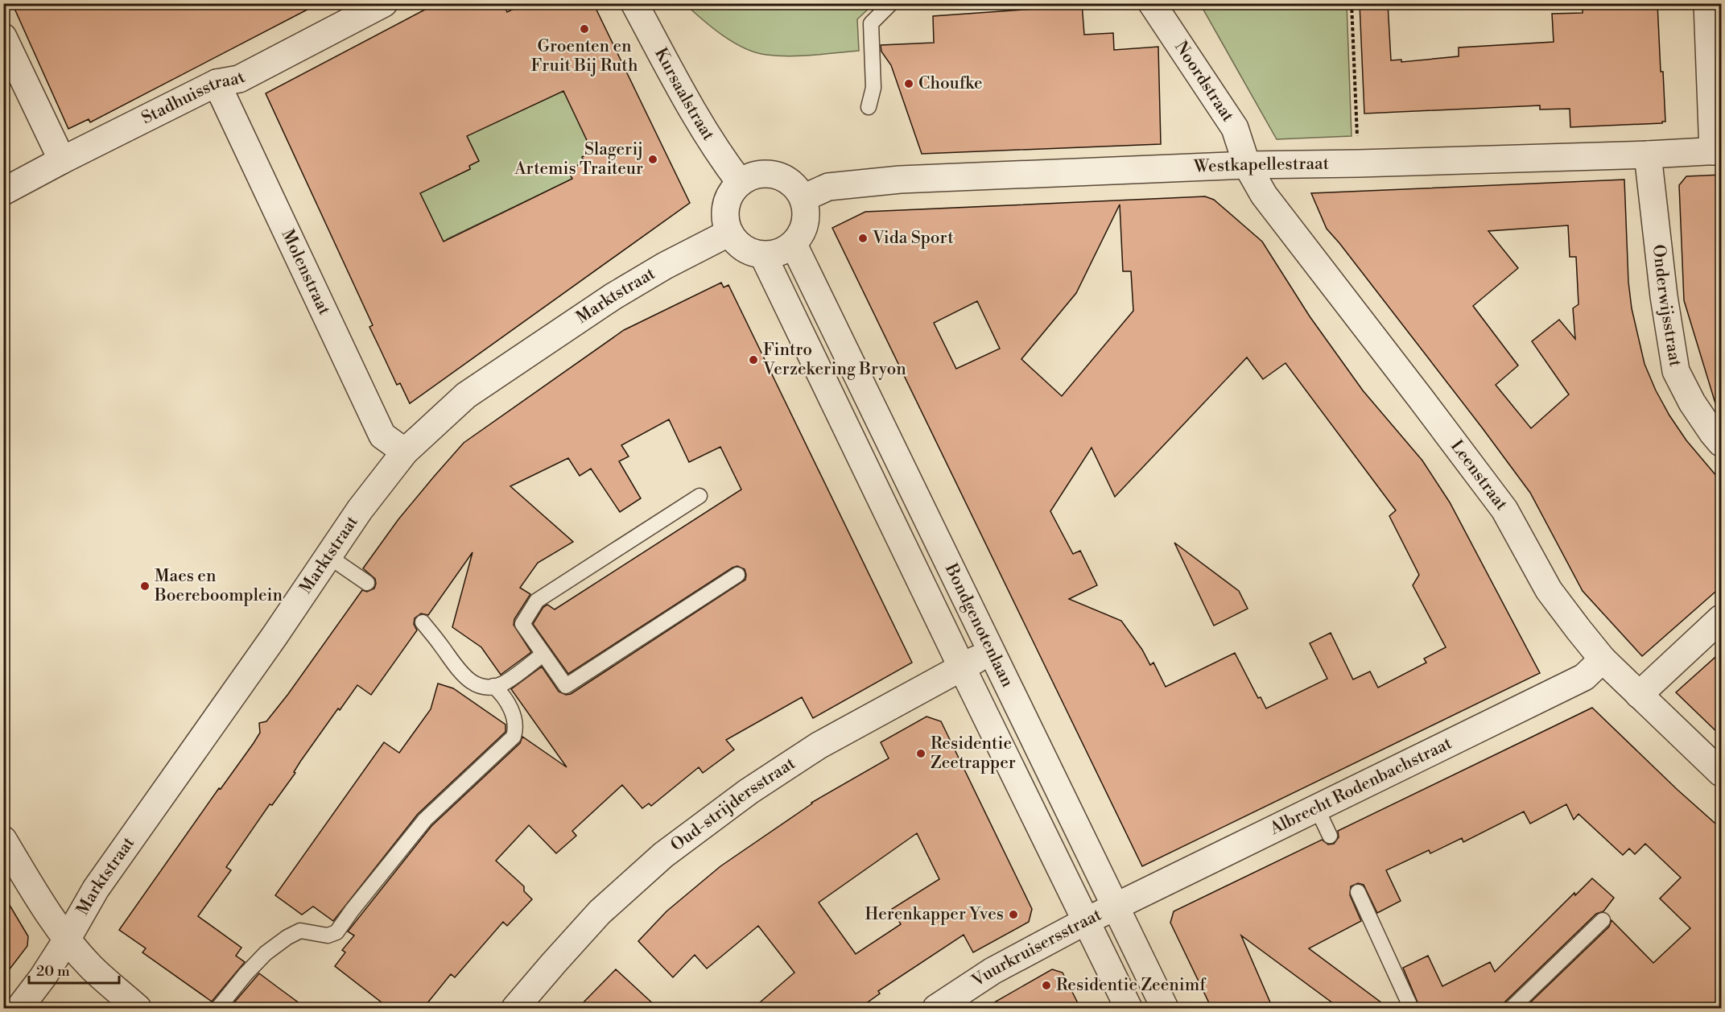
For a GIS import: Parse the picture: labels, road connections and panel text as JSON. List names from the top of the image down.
{
  "streets": {
    "street": [
      "Noordstraat",
      "Kursaalstraat",
      "Stadhuisstraat",
      "Westkapellestraat",
      "Molenstraat",
      "Marktstraat",
      "Onderwijsstraat",
      "Leenstraat",
      "Bondgenotenlaan",
      "Albrecht Rodenbachstraat",
      "Oud-strijdersstraat",
      "Vuurkruisersstraat"
    ]
  },
  "crossings": [
    ["Noordstraat", "Westkapellestraat"],
    ["Noordstraat", "Leenstraat"],
    ["Kursaalstraat", "Westkapellestraat"],
    ["Kursaalstraat", "Marktstraat"],
    ["Kursaalstraat", "Bondgenotenlaan"],
    ["Stadhuisstraat", "Molenstraat"],
    ["Westkapellestraat", "Marktstraat"],
    ["Westkapellestraat", "Onderwijsstraat"],
    ["Westkapellestraat", "Leenstraat"],
    ["Westkapellestraat", "Bondgenotenlaan"],
    ["Molenstraat", "Marktstraat"],
    ["Marktstraat", "Bondgenotenlaan"],
    ["Leenstraat", "Albrecht Rodenbachstraat"],
    ["Bondgenotenlaan", "Albrecht Rodenbachstraat"],
    ["Bondgenotenlaan", "Oud-strijdersstraat"],
    ["Bondgenotenlaan", "Vuurkruisersstraat"],
    ["Albrecht Rodenbachstraat", "Vuurkruisersstraat"]
  ],
  "places": [
    "Groenten en Fruit Bij Ruth",
    "Choufke",
    "Slagerij Artemis Traiteur",
    "Vida Sport",
    "Fintro Verzekering Bryon",
    "Maes en Boereboomplein",
    "Residentie Zeetrapper",
    "Herenkapper Yves",
    "Residentie Zeenimf"
  ],
  "scale_bar": "20 m"
}
